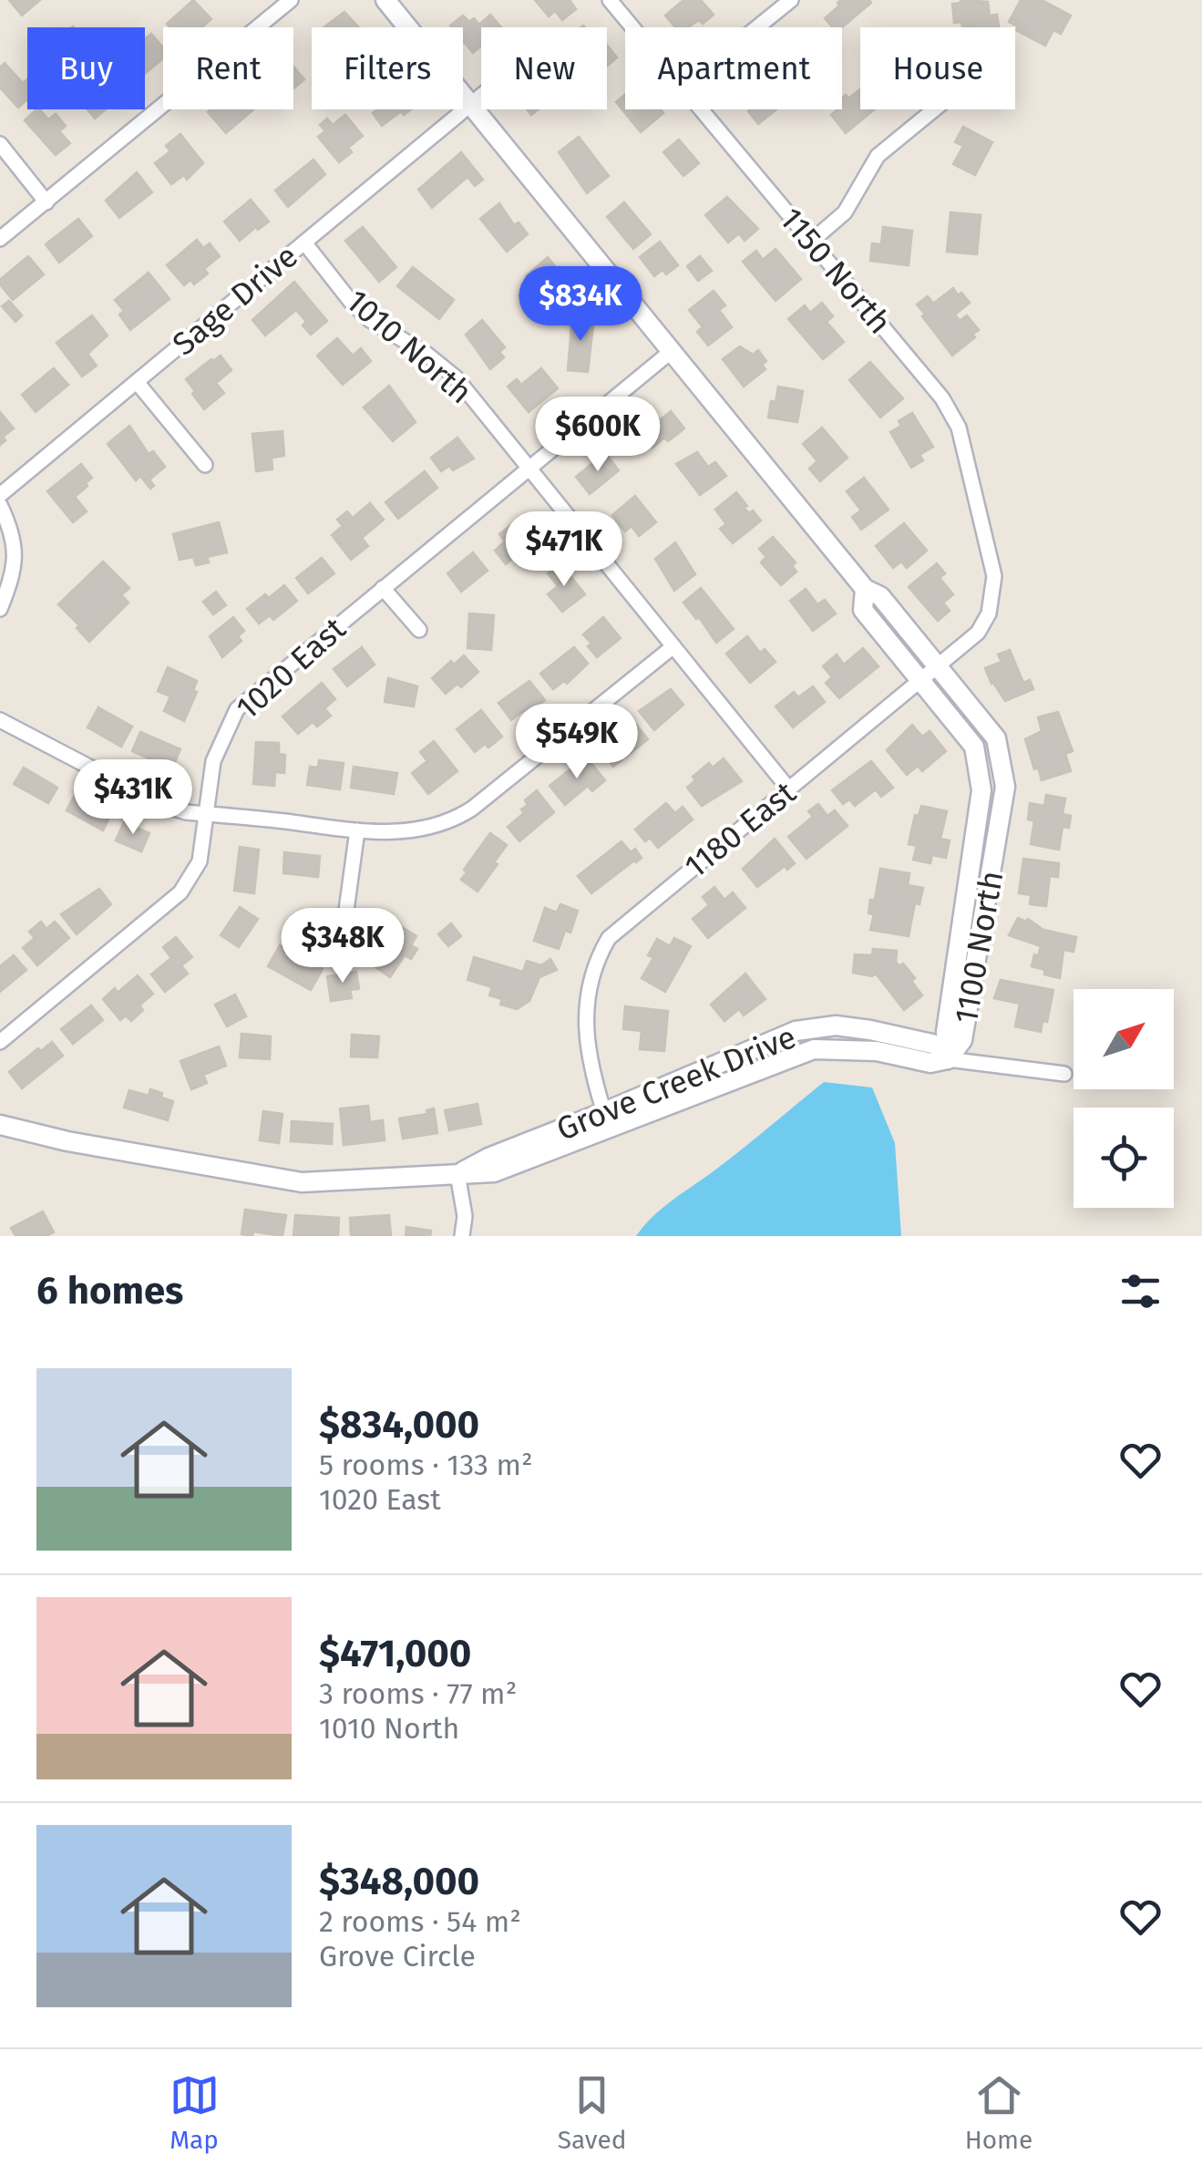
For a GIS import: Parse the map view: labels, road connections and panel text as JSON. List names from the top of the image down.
{
  "streets": {
    "street": [
      "1150 North",
      "Sage Drive",
      "1010 North",
      "1020 East",
      "1180 East",
      "1100 North",
      "Grove Creek Drive"
    ]
  },
  "crossings": [
    ["1150 North", "1180 East"],
    ["Sage Drive", "1010 North"],
    ["Sage Drive", "1100 North"],
    ["1010 North", "1020 East"],
    ["1010 North", "1180 East"],
    ["1020 East", "1100 North"],
    ["1180 East", "1100 North"],
    ["1180 East", "Grove Creek Drive"],
    ["1100 North", "Grove Creek Drive"]
  ],
  "north": "top right",
  "page": {
    "chip": [
      "Buy",
      "Rent",
      "Filters",
      "New",
      "Apartment",
      "House"
    ],
    "price": [
      "$834K",
      "$600K",
      "$471K",
      "$549K",
      "$431K",
      "$348K"
    ],
    "heading": "6 homes",
    "list": [
      {
        "name": "$834,000",
        "note": "5 rooms · 133 m² · 1020 East"
      },
      {
        "name": "$471,000",
        "note": "3 rooms · 77 m² · 1010 North"
      },
      {
        "name": "$348,000",
        "note": "2 rooms · 54 m² · Grove Circle"
      }
    ],
    "tabs": ["Map", "Saved", "Home"]
  }
}
